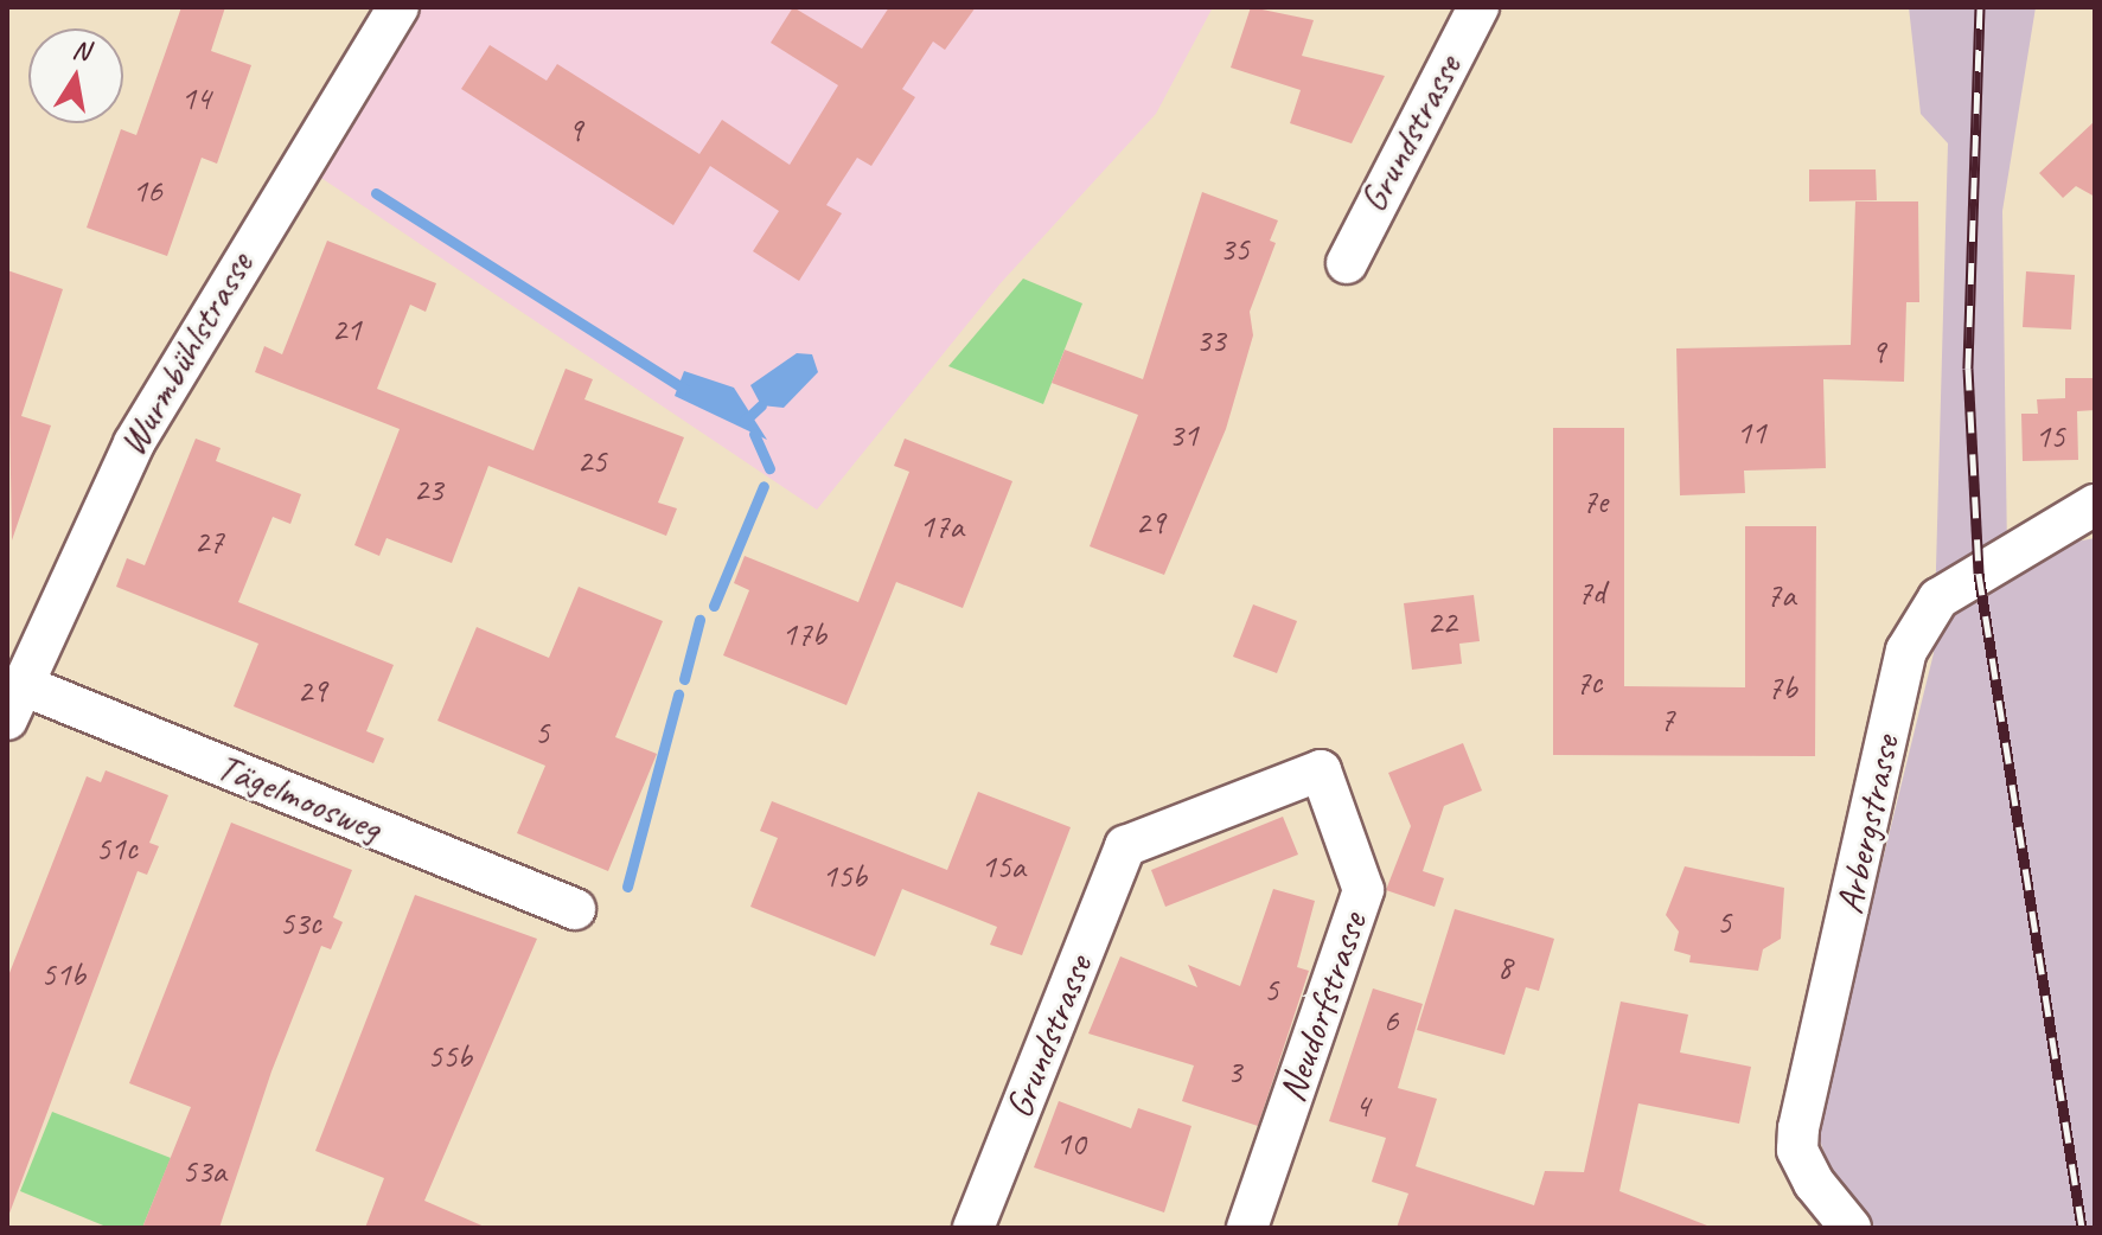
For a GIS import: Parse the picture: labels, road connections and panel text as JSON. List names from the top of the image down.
{
  "streets": {
    "street": [
      "Grundstrasse",
      "Wurmbühlstrasse",
      "Tägelmoosweg",
      "Arbergstrasse",
      "Neudorfstrasse"
    ]
  },
  "crossings": [
    ["Grundstrasse", "Neudorfstrasse"],
    ["Wurmbühlstrasse", "Tägelmoosweg"]
  ],
  "house_numbers": [
    "14",
    "9",
    "16",
    "35",
    "21",
    "33",
    "9",
    "11",
    "31",
    "15",
    "25",
    "23",
    "7e",
    "29",
    "17a",
    "27",
    "7d",
    "7a",
    "22",
    "17b",
    "7c",
    "7b",
    "29",
    "7",
    "5",
    "51c",
    "15a",
    "15b",
    "5",
    "53c",
    "8",
    "51b",
    "5",
    "6",
    "55b",
    "3",
    "4",
    "10",
    "53a"
  ],
  "north": "top"
}
